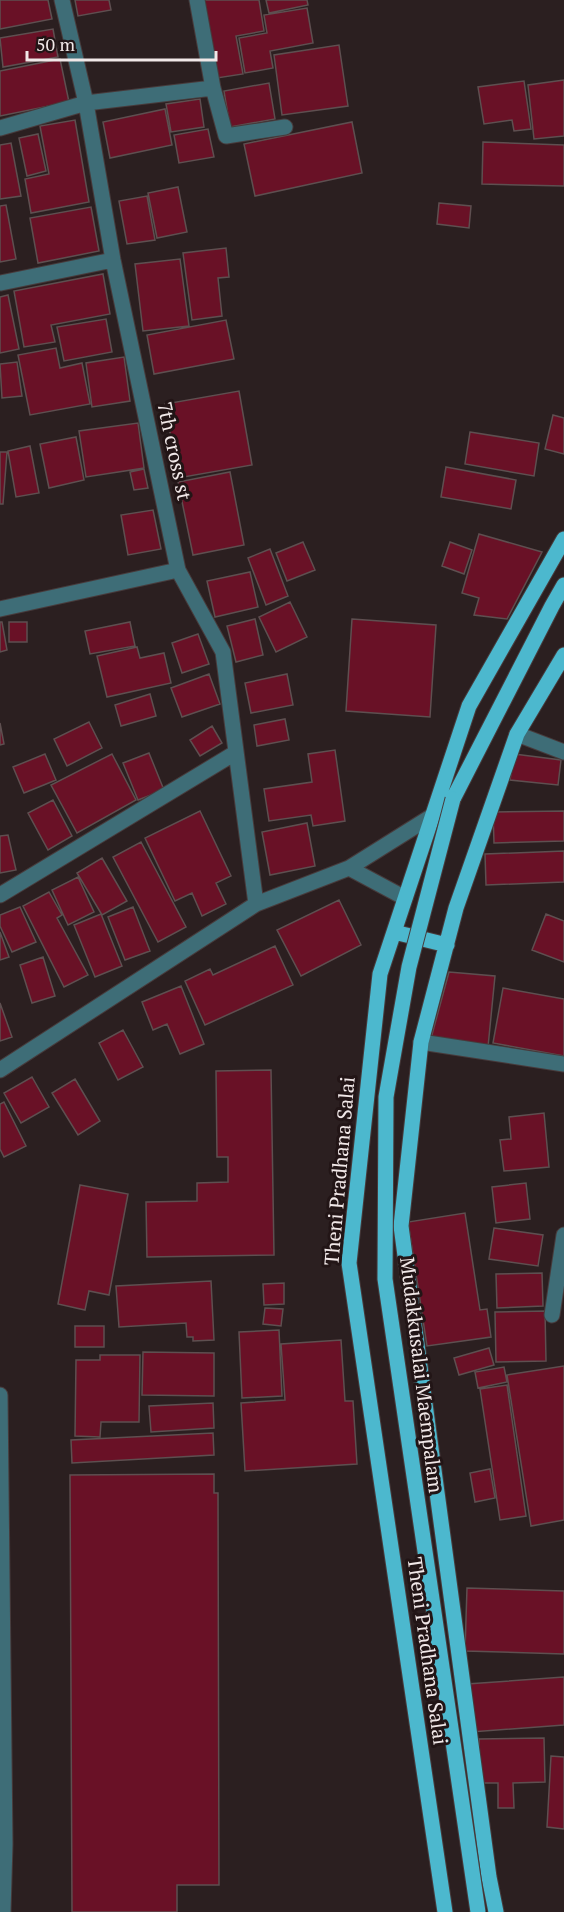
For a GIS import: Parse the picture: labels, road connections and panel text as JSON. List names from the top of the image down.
{
  "streets": {
    "main road": ["Theni Pradhana Salai", "Mudakkusalai Maempalam"],
    "street": ["7th cross st"]
  },
  "scale_bar": "50 m"
}
